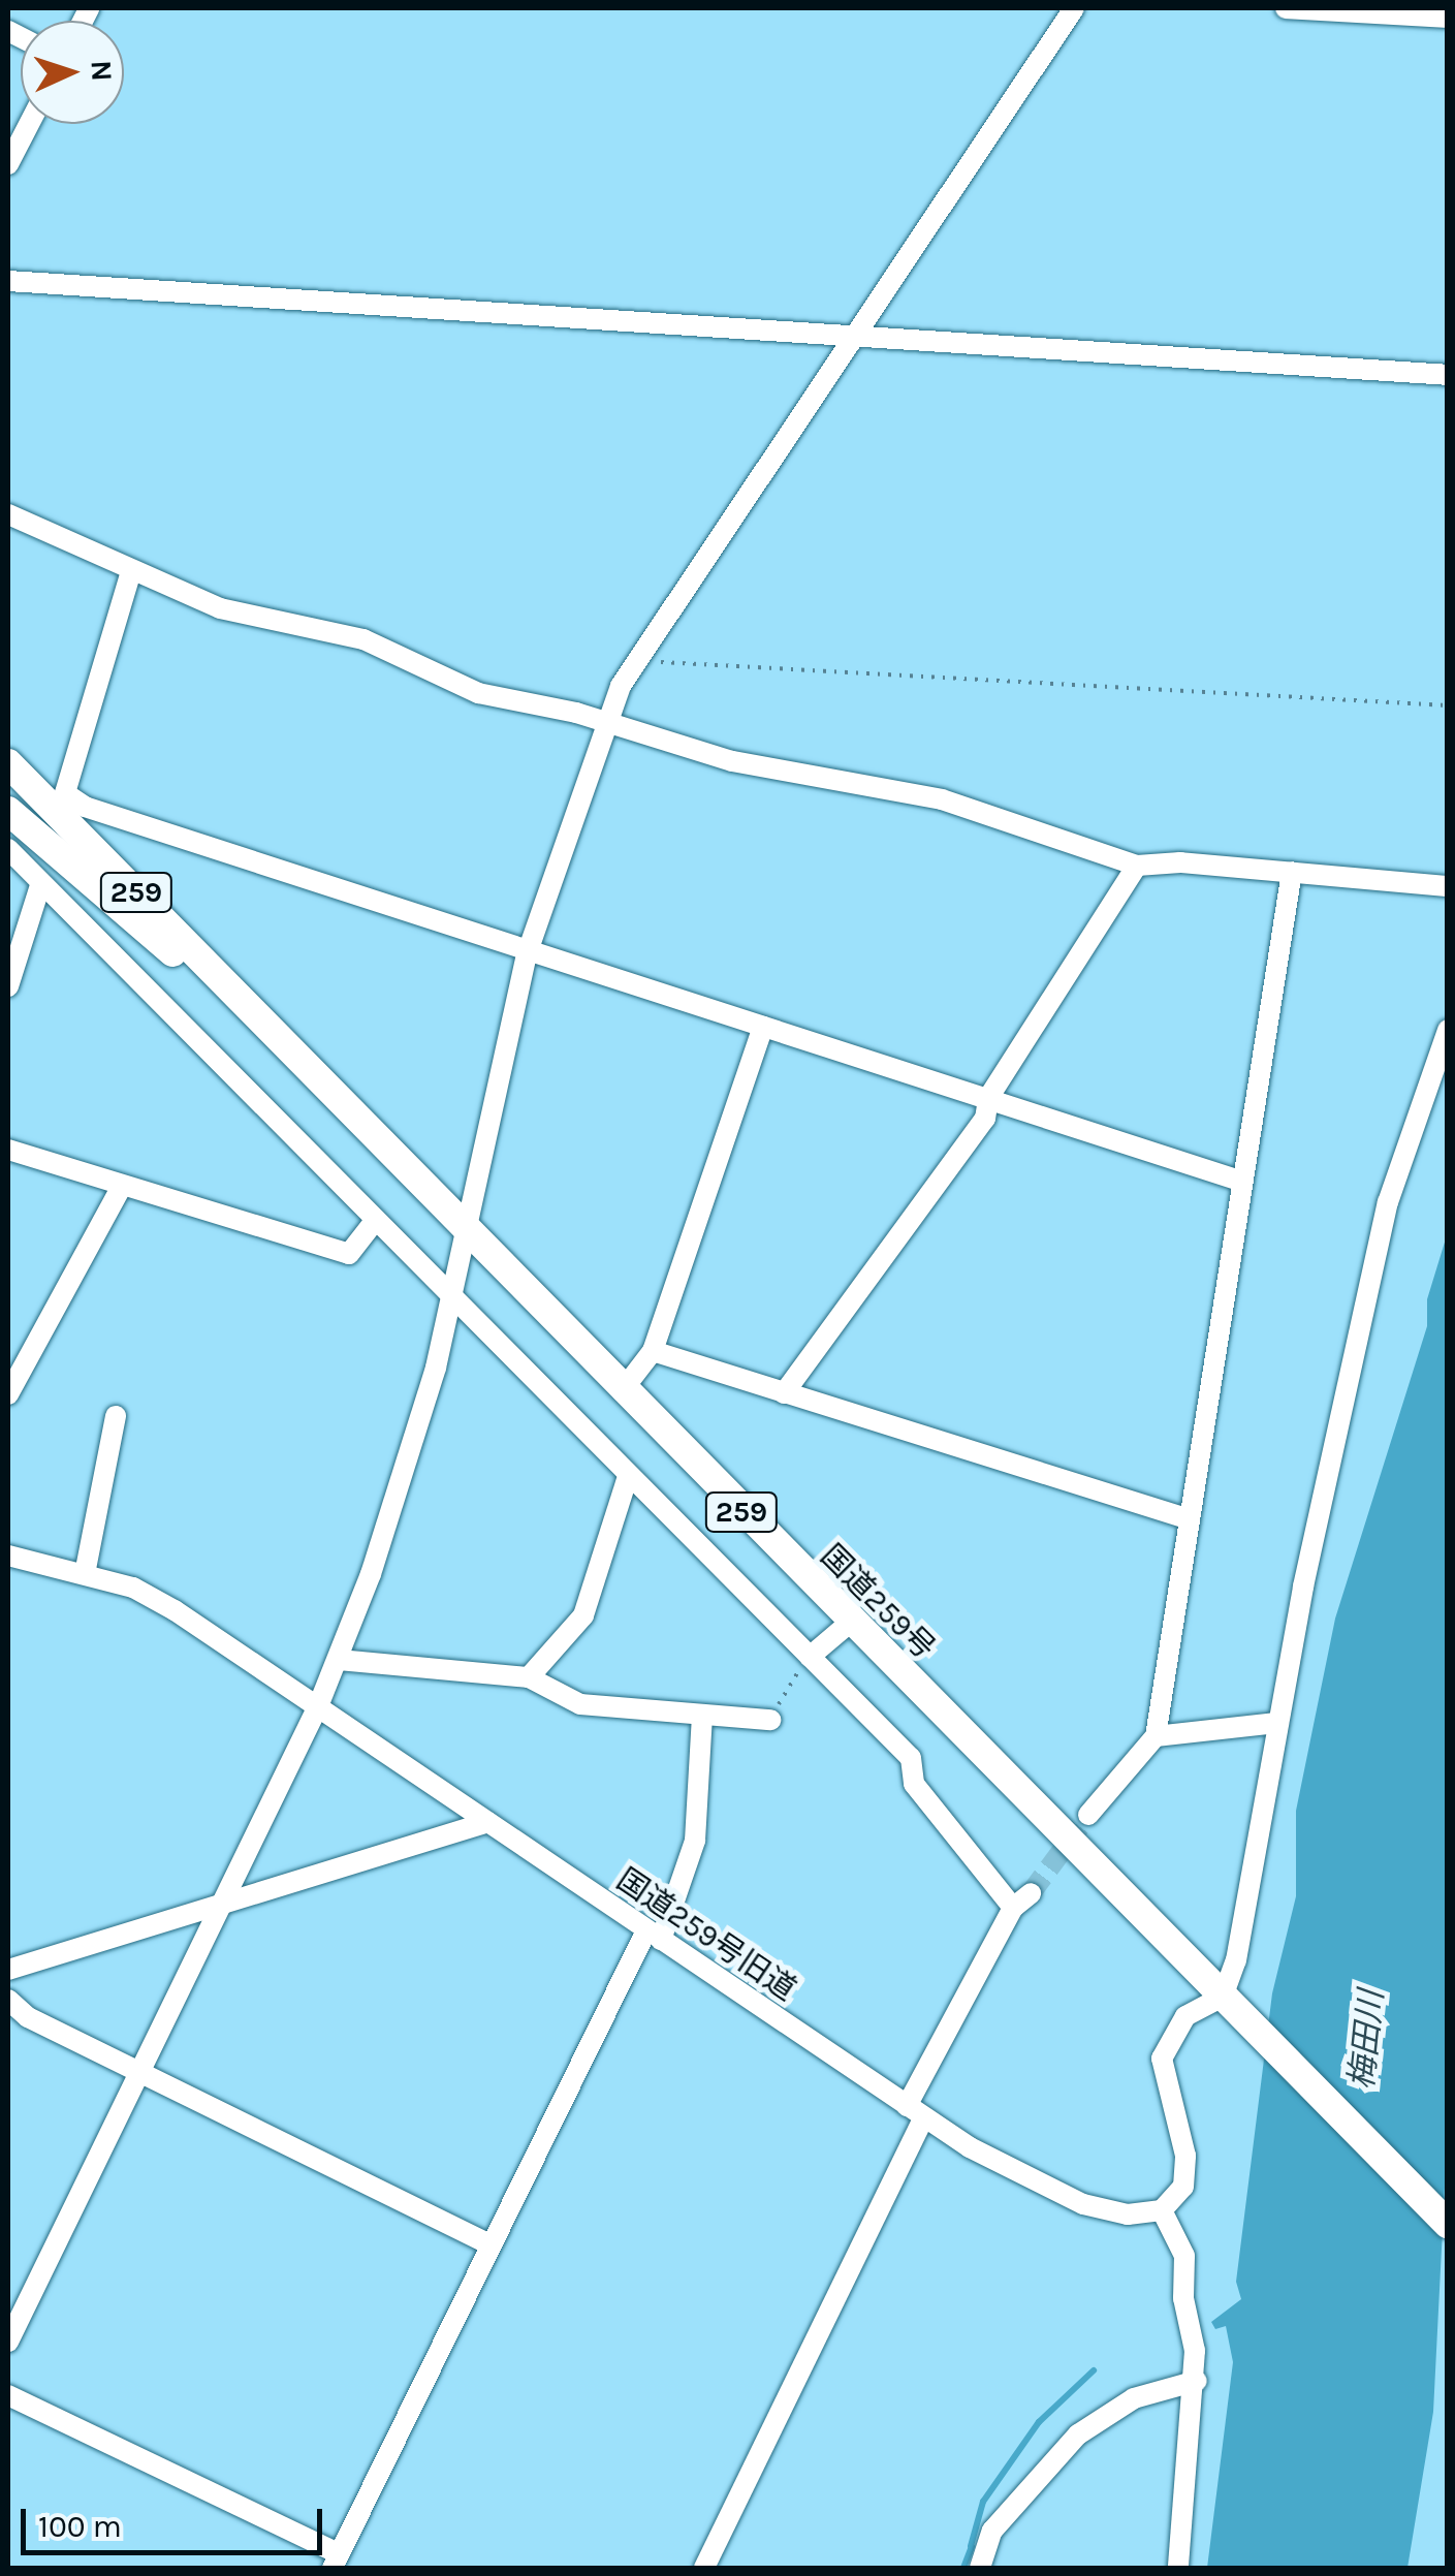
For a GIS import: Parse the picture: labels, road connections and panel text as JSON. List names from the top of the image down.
{
  "streets": {
    "highway": ["259", "国道259号"],
    "street": ["国道259号旧道"]
  },
  "water": ["梅田川"],
  "scale_bar": "100 m",
  "north": "right"
}
